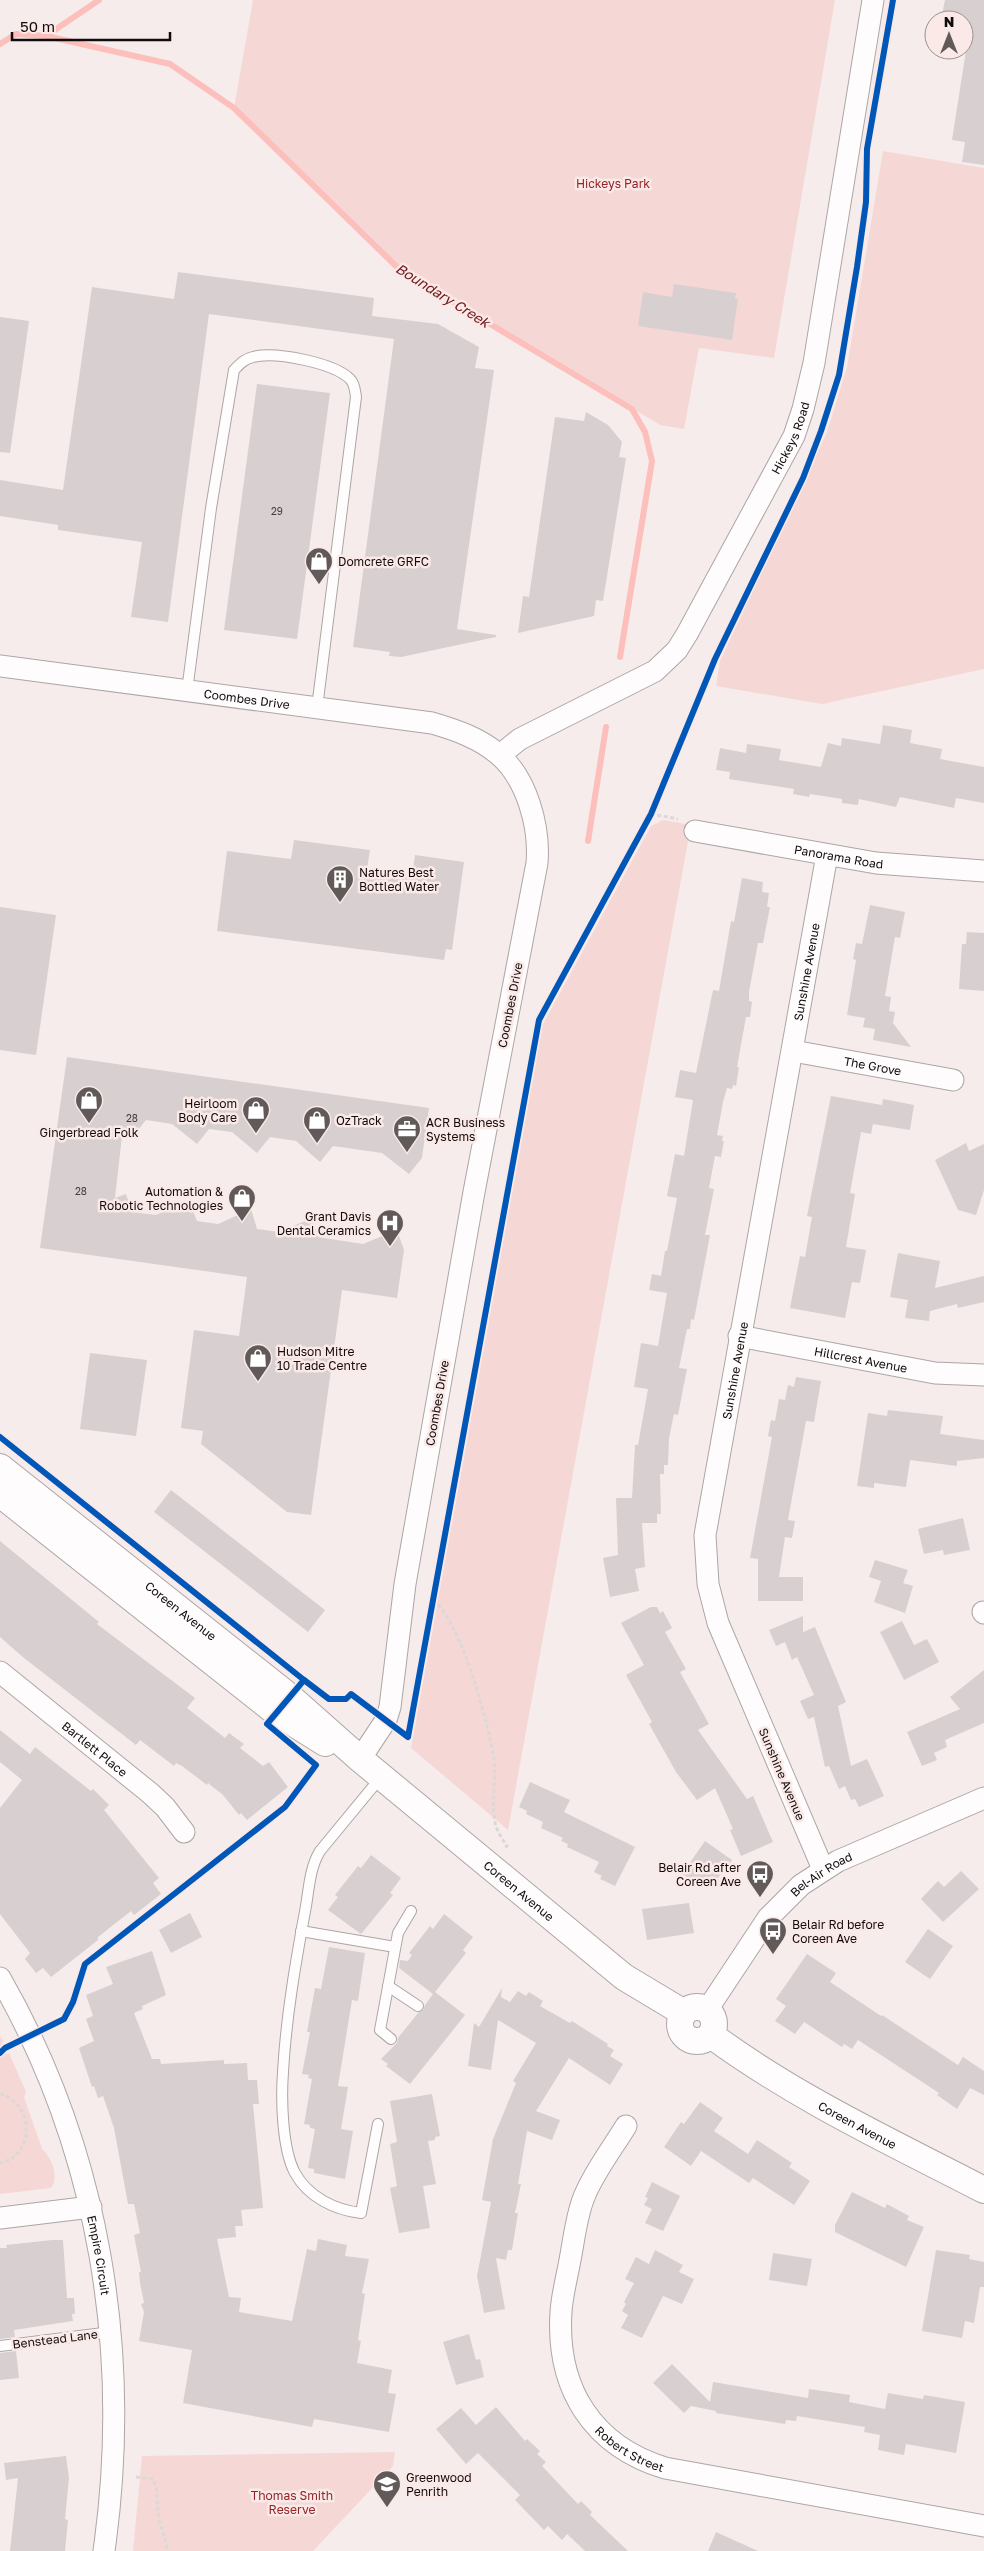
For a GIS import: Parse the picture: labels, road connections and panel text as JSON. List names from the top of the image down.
{
  "streets": {
    "street": [
      "Hickeys Road",
      "Coombes Drive",
      "Panorama Road",
      "Sunshine Avenue",
      "The Grove",
      "Hillcrest Avenue",
      "Coreen Avenue",
      "Bartlett Place",
      "Bel-Air Road",
      "Empire Circuit",
      "Robert Street"
    ],
    "lane": ["Benstead Lane"]
  },
  "crossings": [
    ["Hickeys Road", "Coombes Drive"],
    ["Coombes Drive", "Coreen Avenue"],
    ["Panorama Road", "Sunshine Avenue"],
    ["Sunshine Avenue", "The Grove"],
    ["Sunshine Avenue", "Hillcrest Avenue"],
    ["Sunshine Avenue", "Bel-Air Road"],
    ["Coreen Avenue", "Bel-Air Road"],
    ["Empire Circuit", "Benstead Lane"]
  ],
  "water": ["Boundary Creek"],
  "parks": ["Hickeys Park", "Thomas Smith Reserve"],
  "places": {
    "shop": [
      "Domcrete GRFC",
      "Gingerbread Folk",
      "Heirloom Body Care",
      "OzTrack",
      "Automation & Robotic Technologies",
      "Hudson Mitre 10 Trade Centre"
    ],
    "building": ["Natures Best Bottled Water"],
    "office": ["ACR Business Systems"],
    "hospital": ["Grant Davis Dental Ceramics"],
    "bus stop": ["Belair Rd after Coreen Ave", "Belair Rd before Coreen Ave"],
    "school or university": ["Greenwood Penrith"]
  },
  "house_numbers": ["29", "28", "28"],
  "scale_bar": "50 m",
  "north": "top"
}
